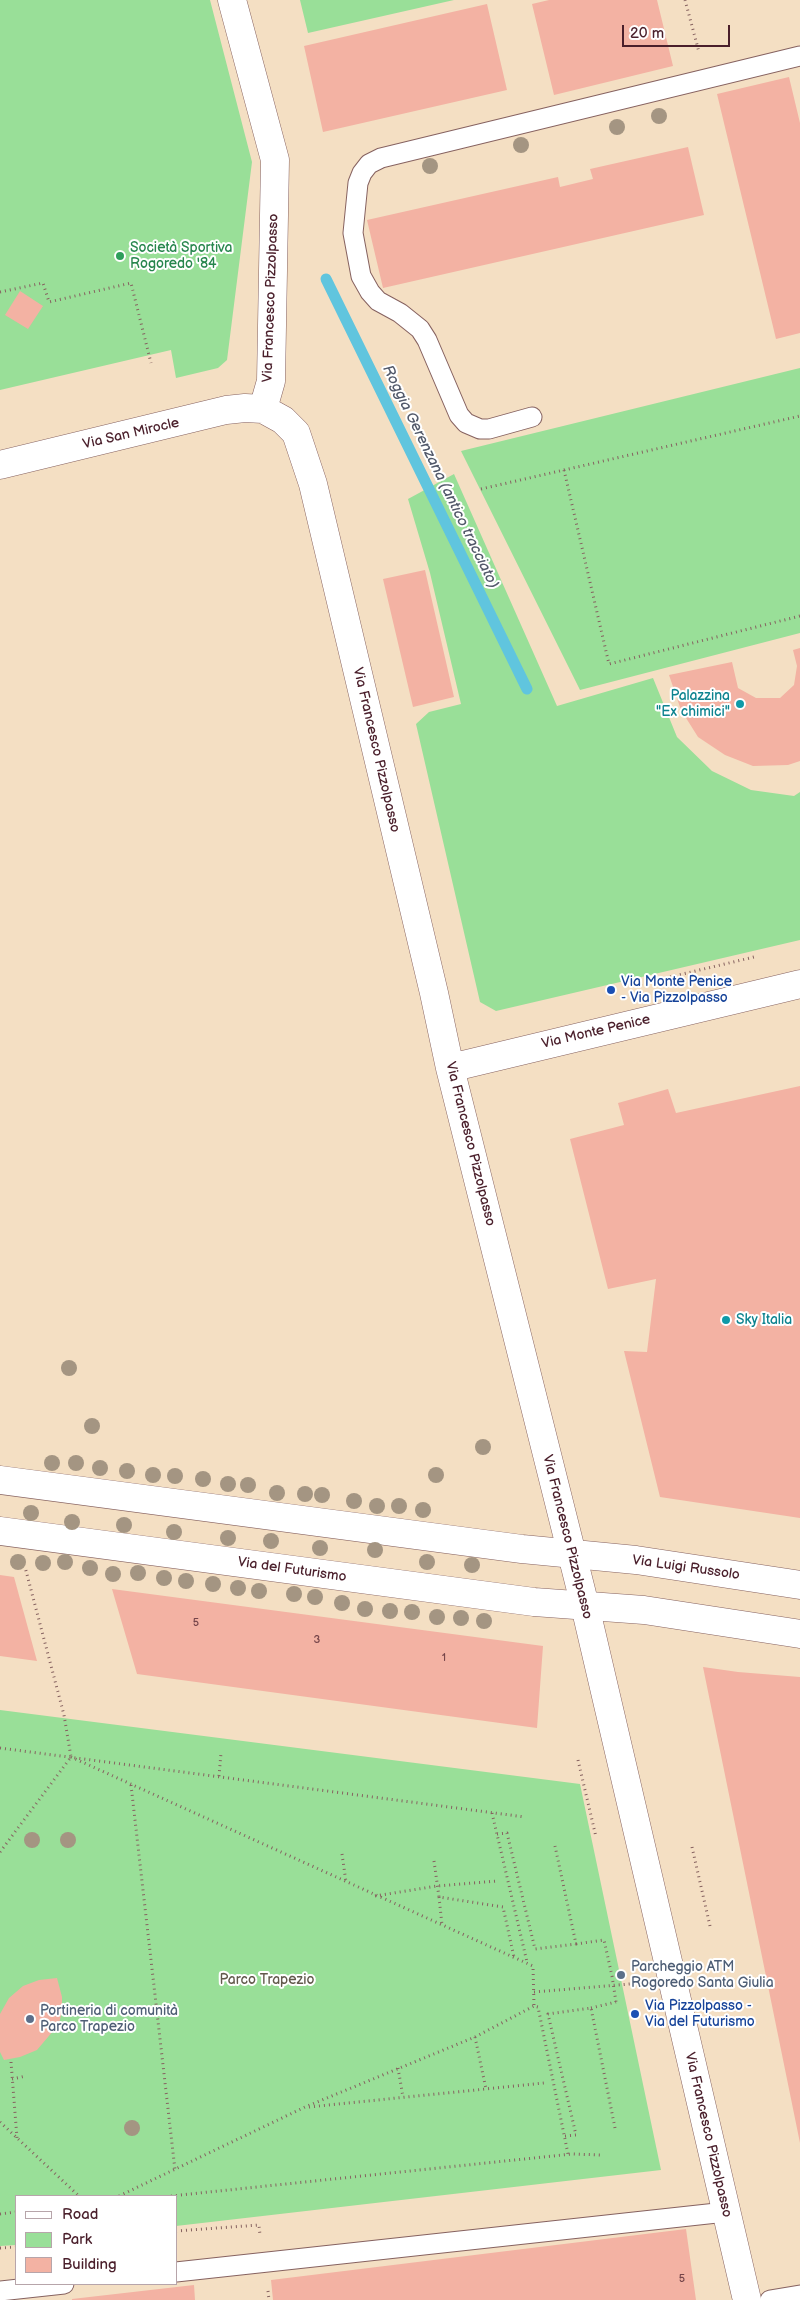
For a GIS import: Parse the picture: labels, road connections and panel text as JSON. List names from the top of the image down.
{
  "streets": {
    "street": [
      "Via Francesco Pizzolpasso",
      "Via San Mirocle",
      "Via Monte Penice",
      "Via Luigi Russolo",
      "Via del Futurismo"
    ]
  },
  "crossings": [
    ["Via Francesco Pizzolpasso", "Via San Mirocle"],
    ["Via Francesco Pizzolpasso", "Via Monte Penice"],
    ["Via Francesco Pizzolpasso", "Via Luigi Russolo"],
    ["Via Francesco Pizzolpasso", "Via del Futurismo"]
  ],
  "water": ["Roggia Gerenzana (antico tracciato)"],
  "parks": ["Parco Trapezio"],
  "places": [
    "Società Sportiva Rogoredo '84",
    "Palazzina \"Ex chimici\"",
    "Via Monte Penice - Via Pizzolpasso",
    "Sky Italia",
    "Parcheggio ATM Rogoredo Santa Giulia",
    "Via Pizzolpasso - Via del Futurismo",
    "Portineria di comunità Parco Trapezio"
  ],
  "house_numbers": [
    "5",
    "3",
    "1",
    "5"
  ],
  "legend": ["Road", "Park", "Building"],
  "scale_bar": "20 m"
}
